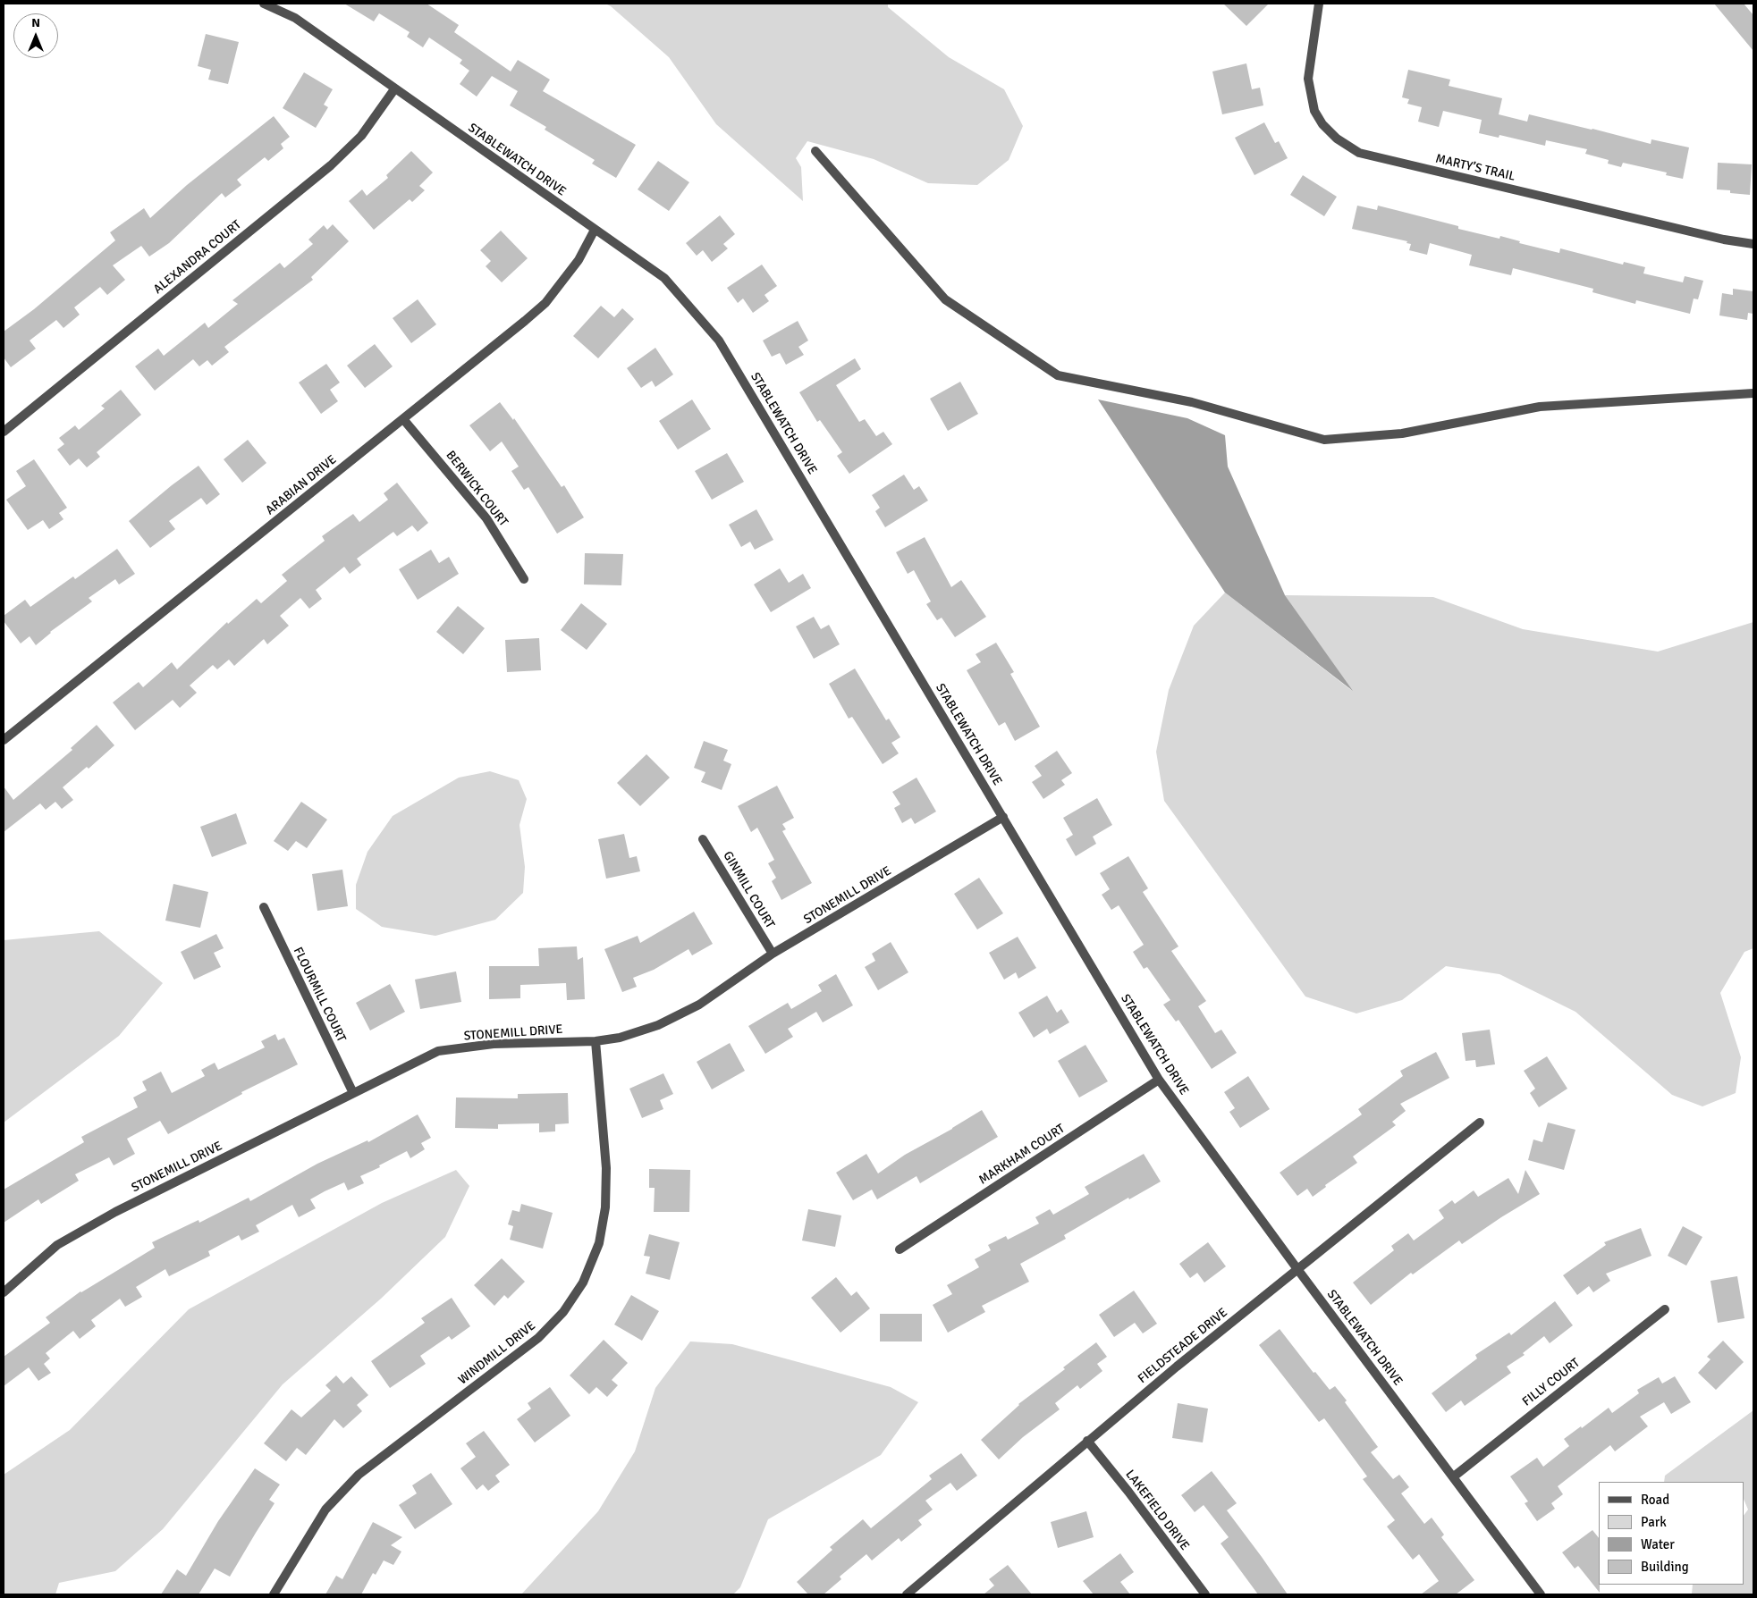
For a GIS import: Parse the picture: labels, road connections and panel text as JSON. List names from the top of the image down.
{
  "streets": {
    "street": [
      "STABLEWATCH DRIVE",
      "MARTY’S TRAIL",
      "ALEXANDRA COURT",
      "ARABIAN DRIVE",
      "BERWICK COURT",
      "GINMILL COURT",
      "STONEMILL DRIVE",
      "FLOURMILL COURT",
      "MARKHAM COURT",
      "FIELDSTEADE DRIVE",
      "WINDMILL DRIVE",
      "FILLY COURT",
      "LAKEFIELD DRIVE"
    ]
  },
  "crossings": [
    ["STABLEWATCH DRIVE", "ALEXANDRA COURT"],
    ["STABLEWATCH DRIVE", "ARABIAN DRIVE"],
    ["STABLEWATCH DRIVE", "STONEMILL DRIVE"],
    ["STABLEWATCH DRIVE", "MARKHAM COURT"],
    ["STABLEWATCH DRIVE", "FIELDSTEADE DRIVE"],
    ["STABLEWATCH DRIVE", "FILLY COURT"],
    ["ARABIAN DRIVE", "BERWICK COURT"],
    ["GINMILL COURT", "STONEMILL DRIVE"],
    ["STONEMILL DRIVE", "FLOURMILL COURT"],
    ["STONEMILL DRIVE", "WINDMILL DRIVE"],
    ["FIELDSTEADE DRIVE", "LAKEFIELD DRIVE"]
  ],
  "legend": [
    "Road",
    "Park",
    "Water",
    "Building"
  ],
  "north": "top"
}
